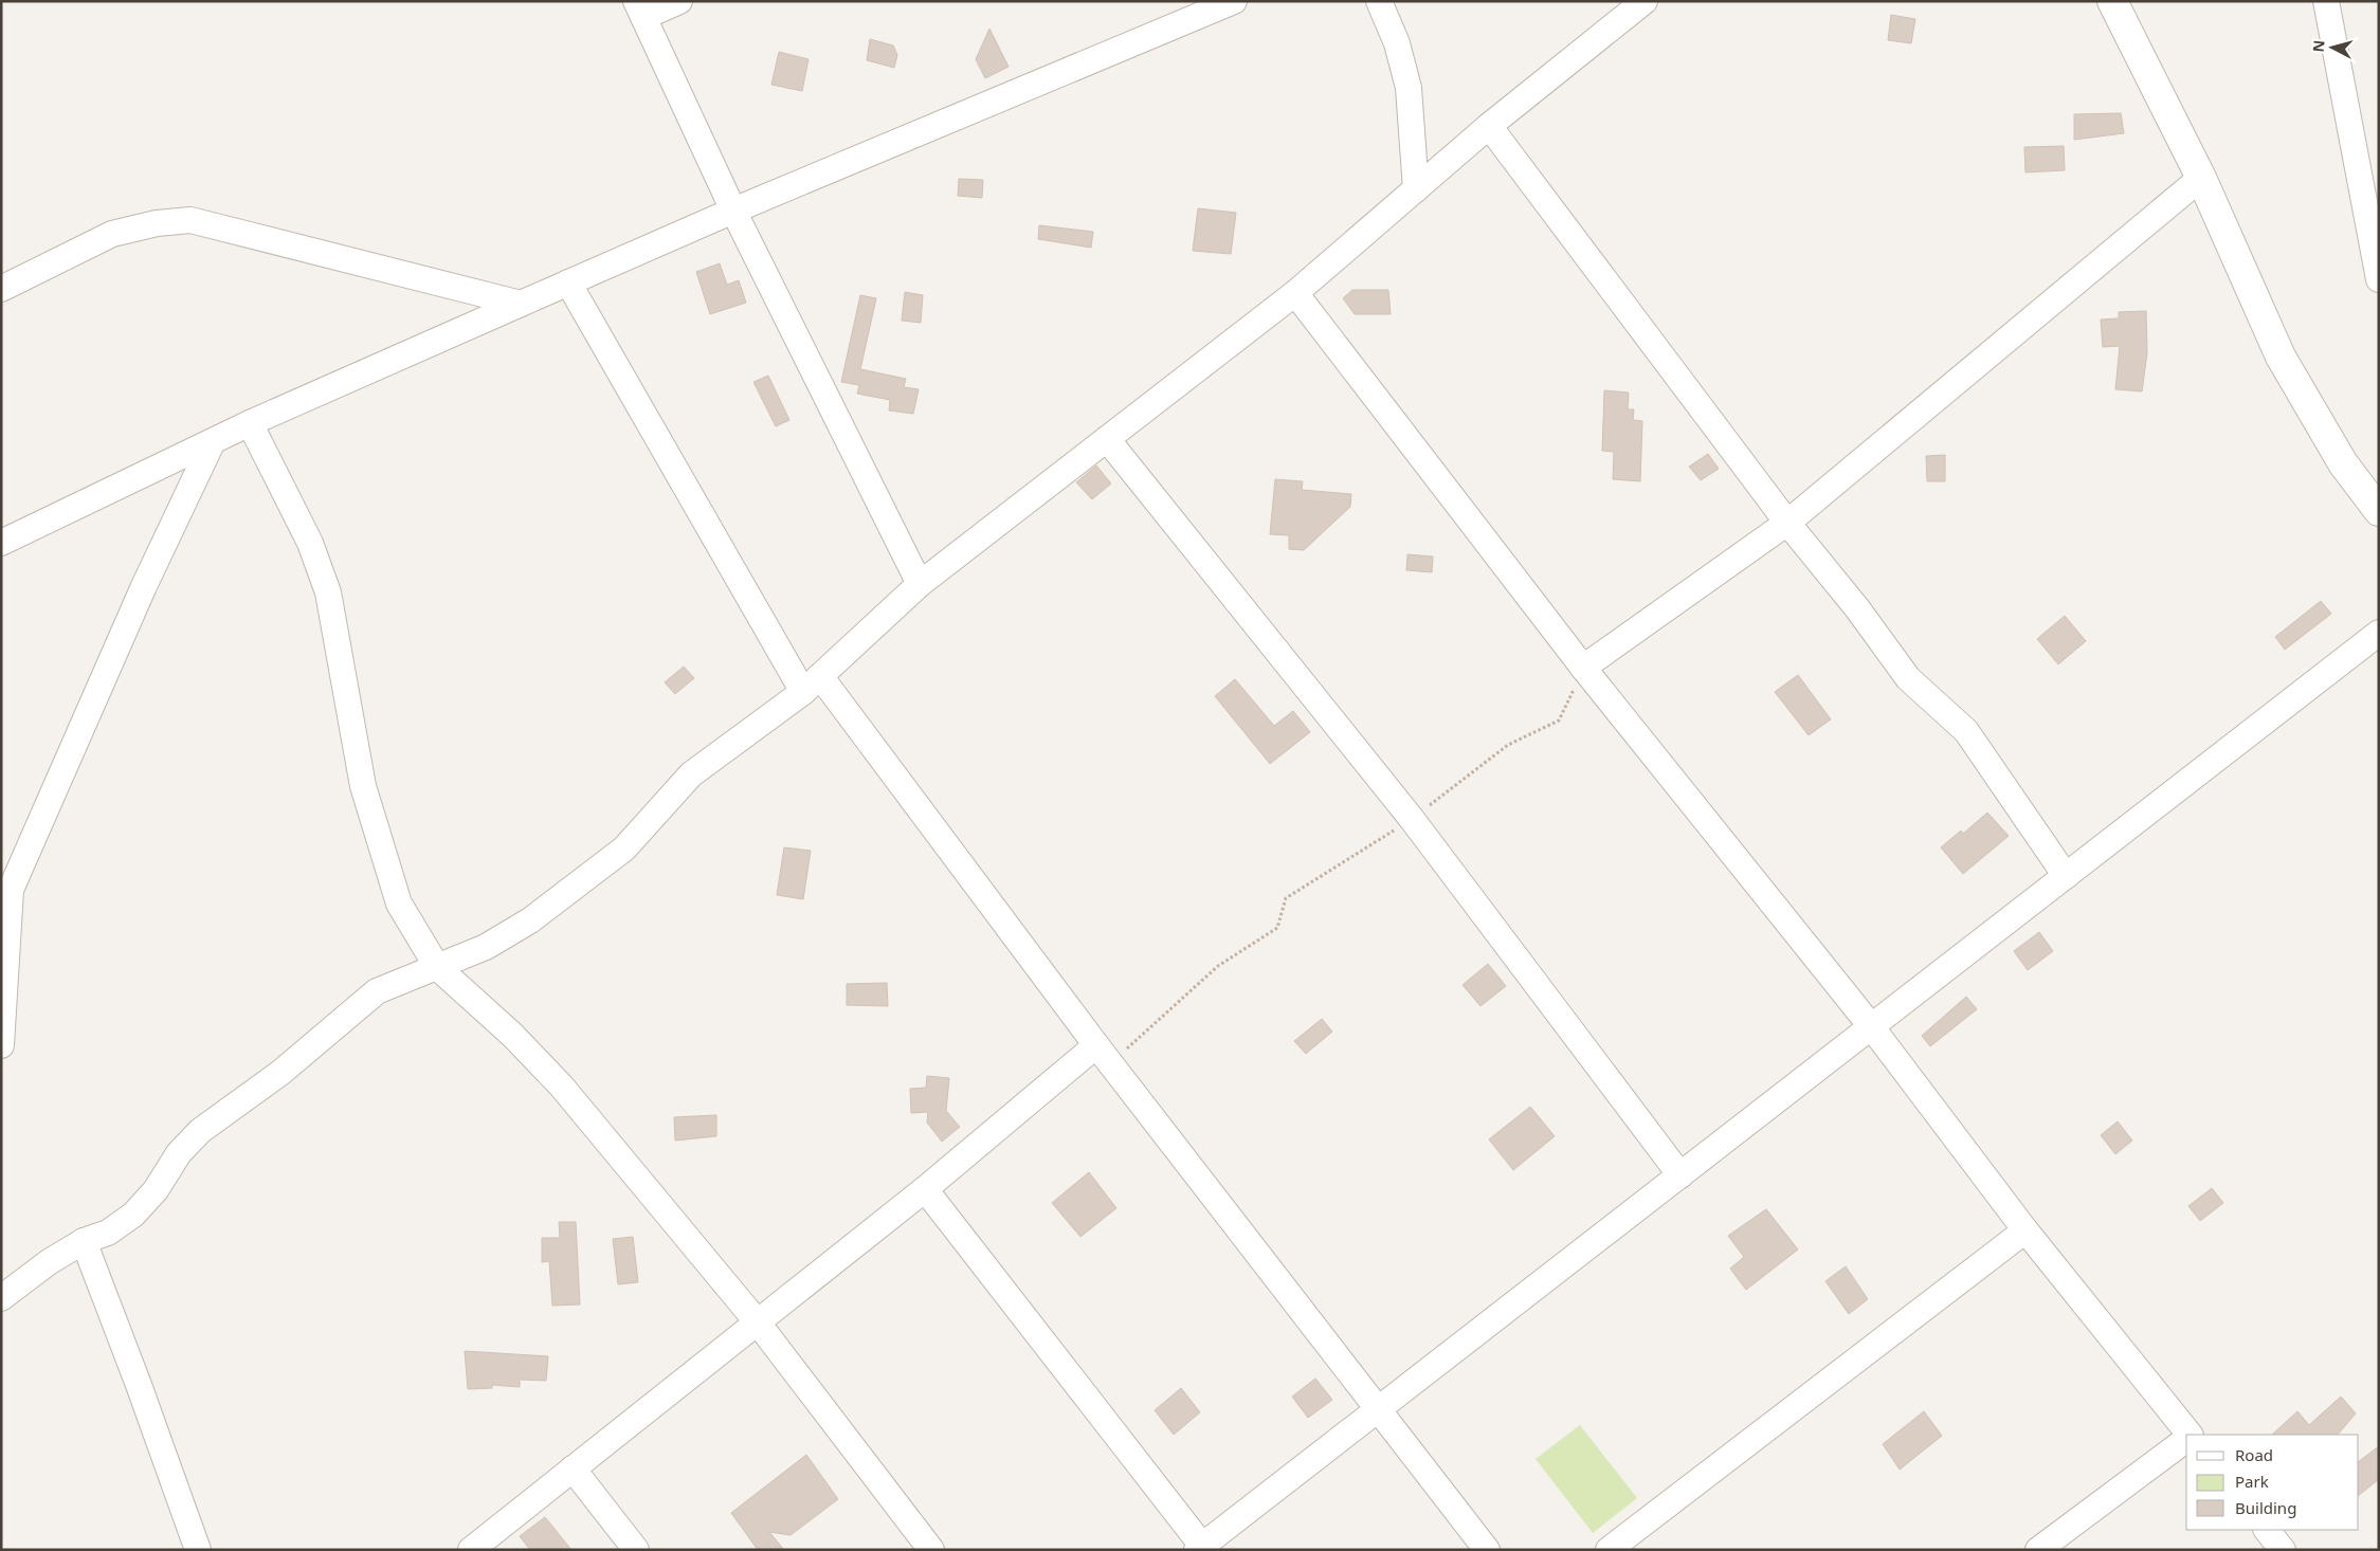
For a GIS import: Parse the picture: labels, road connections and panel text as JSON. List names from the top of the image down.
{
  "legend": ["Road", "Park", "Building"],
  "north": "left"
}
